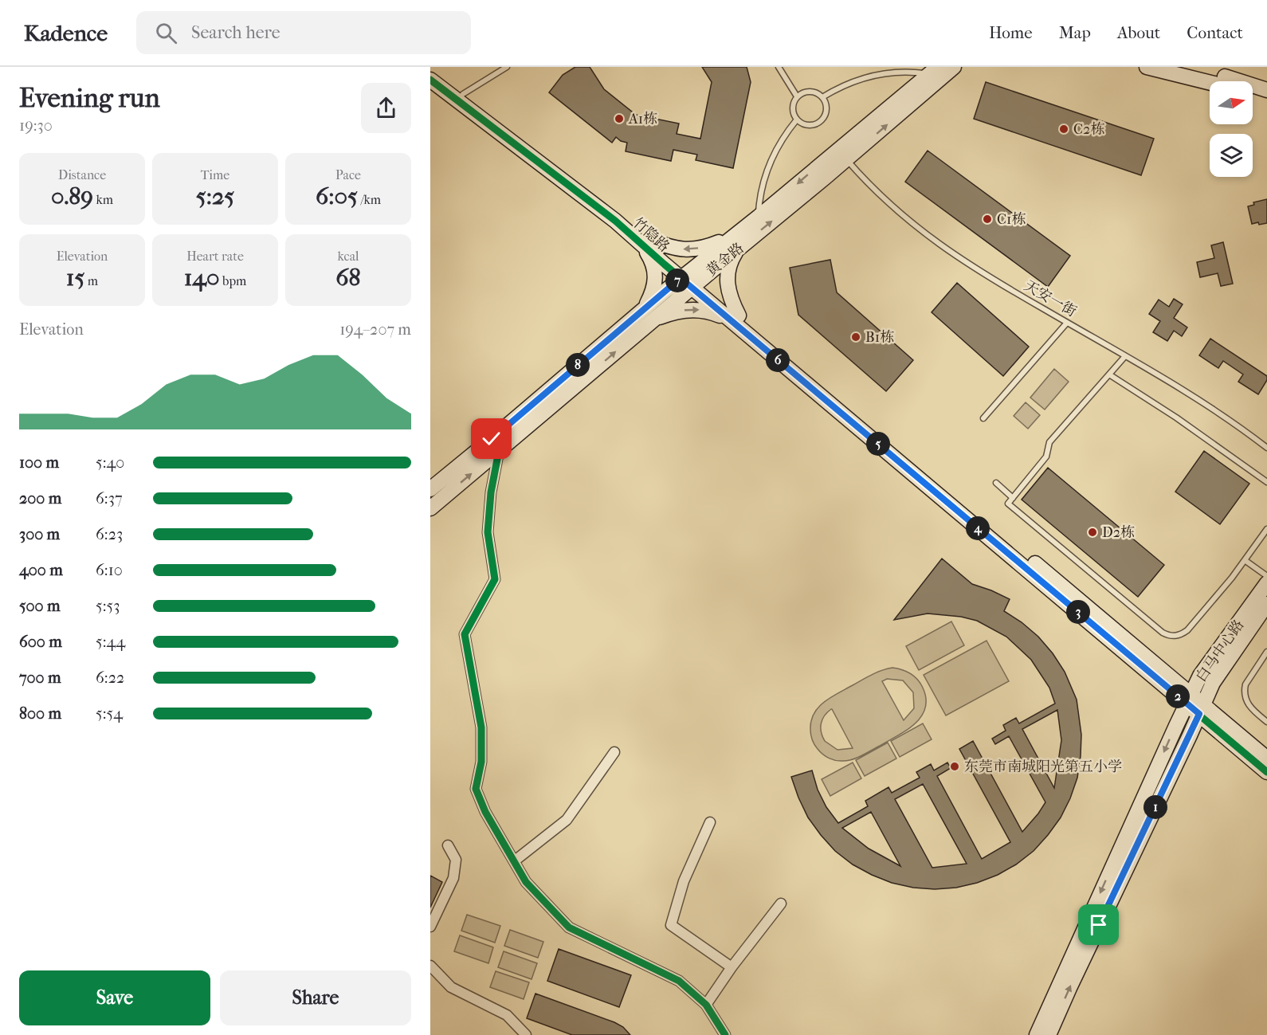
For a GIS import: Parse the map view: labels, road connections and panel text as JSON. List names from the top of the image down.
{
  "streets": {
    "street": ["竹隐路", "黄金路", "白马中心路"],
    "lane": ["天安一街"]
  },
  "crossings": [
    ["竹隐路", "黄金路"],
    ["竹隐路", "白马中心路"],
    ["黄金路", "天安一街"]
  ],
  "places": [
    "A1栋",
    "C2栋",
    "C1栋",
    "B1栋",
    "D2栋",
    "东莞市南城阳光第五小学"
  ],
  "north": "right",
  "page": {
    "header": "Kadence",
    "search": "Search here",
    "nav": [
      "Home",
      "Map",
      "About",
      "Contact"
    ],
    "heading": ["Evening run", "19:30"],
    "stats": [
      ["Distance", "0.89 km"],
      ["Time", "5:25"],
      ["Pace", "6:05 /km"],
      ["Elevation", "15 m"],
      ["Heart rate", "140 bpm"],
      ["kcal", "68"]
    ],
    "pins": [
      "7",
      "6",
      "8",
      "5",
      "4",
      "3",
      "2",
      "1"
    ],
    "chart": ["Elevation", "194–207 m"],
    "list": [
      {
        "name": "100 m",
        "note": "5:40"
      },
      {
        "name": "200 m",
        "note": "6:37"
      },
      {
        "name": "300 m",
        "note": "6:23"
      },
      {
        "name": "400 m",
        "note": "6:10"
      },
      {
        "name": "500 m",
        "note": "5:53"
      },
      {
        "name": "600 m",
        "note": "5:44"
      },
      {
        "name": "700 m",
        "note": "6:22"
      },
      {
        "name": "800 m",
        "note": "5:54"
      }
    ],
    "buttons": ["Save", "Share"]
  }
}
